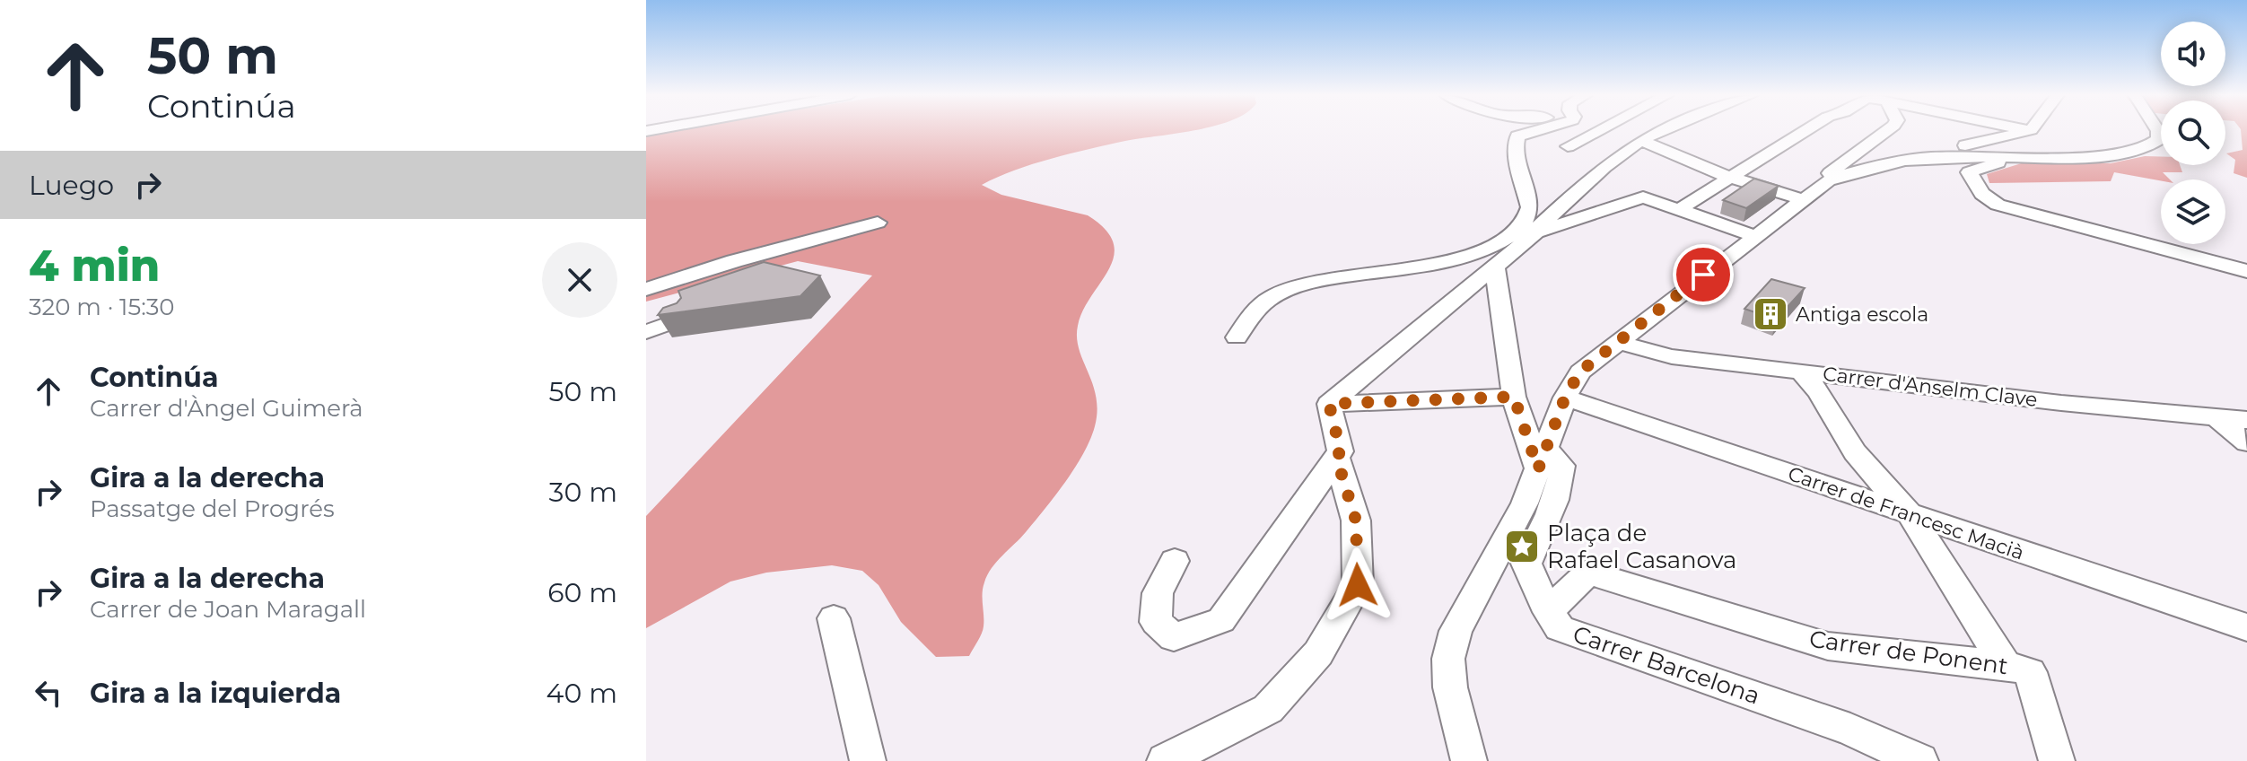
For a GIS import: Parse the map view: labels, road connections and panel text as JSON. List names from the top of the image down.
{
  "streets": {
    "street": [
      "Carrer d'Anselm Clave",
      "Carrer de Francesc Macià",
      "Carrer de Ponent",
      "Carrer Barcelona"
    ]
  },
  "crossings": [
    ["Carrer de Ponent", "Carrer Barcelona"]
  ],
  "places": {
    "building": ["Antiga escola"],
    "place": ["Plaça de Rafael Casanova"]
  },
  "page": {
    "turn": ["50 m", "Continúa"],
    "then": "Luego",
    "heading": ["4 min", "320 m · 15:30"],
    "list": [
      {
        "name": "Continúa",
        "note": "Carrer d'Àngel Guimerà",
        "value": "50 m"
      },
      {
        "name": "Gira a la derecha",
        "note": "Passatge del Progrés",
        "value": "30 m"
      },
      {
        "name": "Gira a la derecha",
        "note": "Carrer de Joan Maragall",
        "value": "60 m"
      },
      {
        "name": "Gira a la izquierda",
        "value": "40 m"
      }
    ]
  }
}
